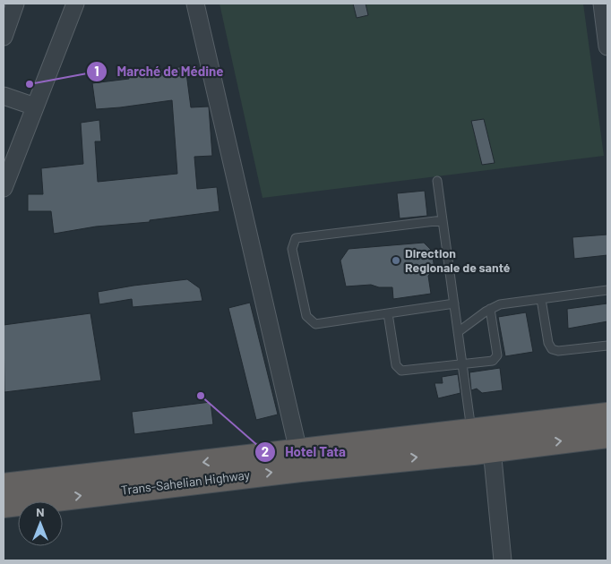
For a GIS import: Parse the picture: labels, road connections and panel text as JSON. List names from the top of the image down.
{
  "streets": {
    "highway": ["Trans-Sahelian Highway"]
  },
  "places": ["Marché de Médine", "Direction Regionale de santé", "Hotel Tata"],
  "north": "top"
}
